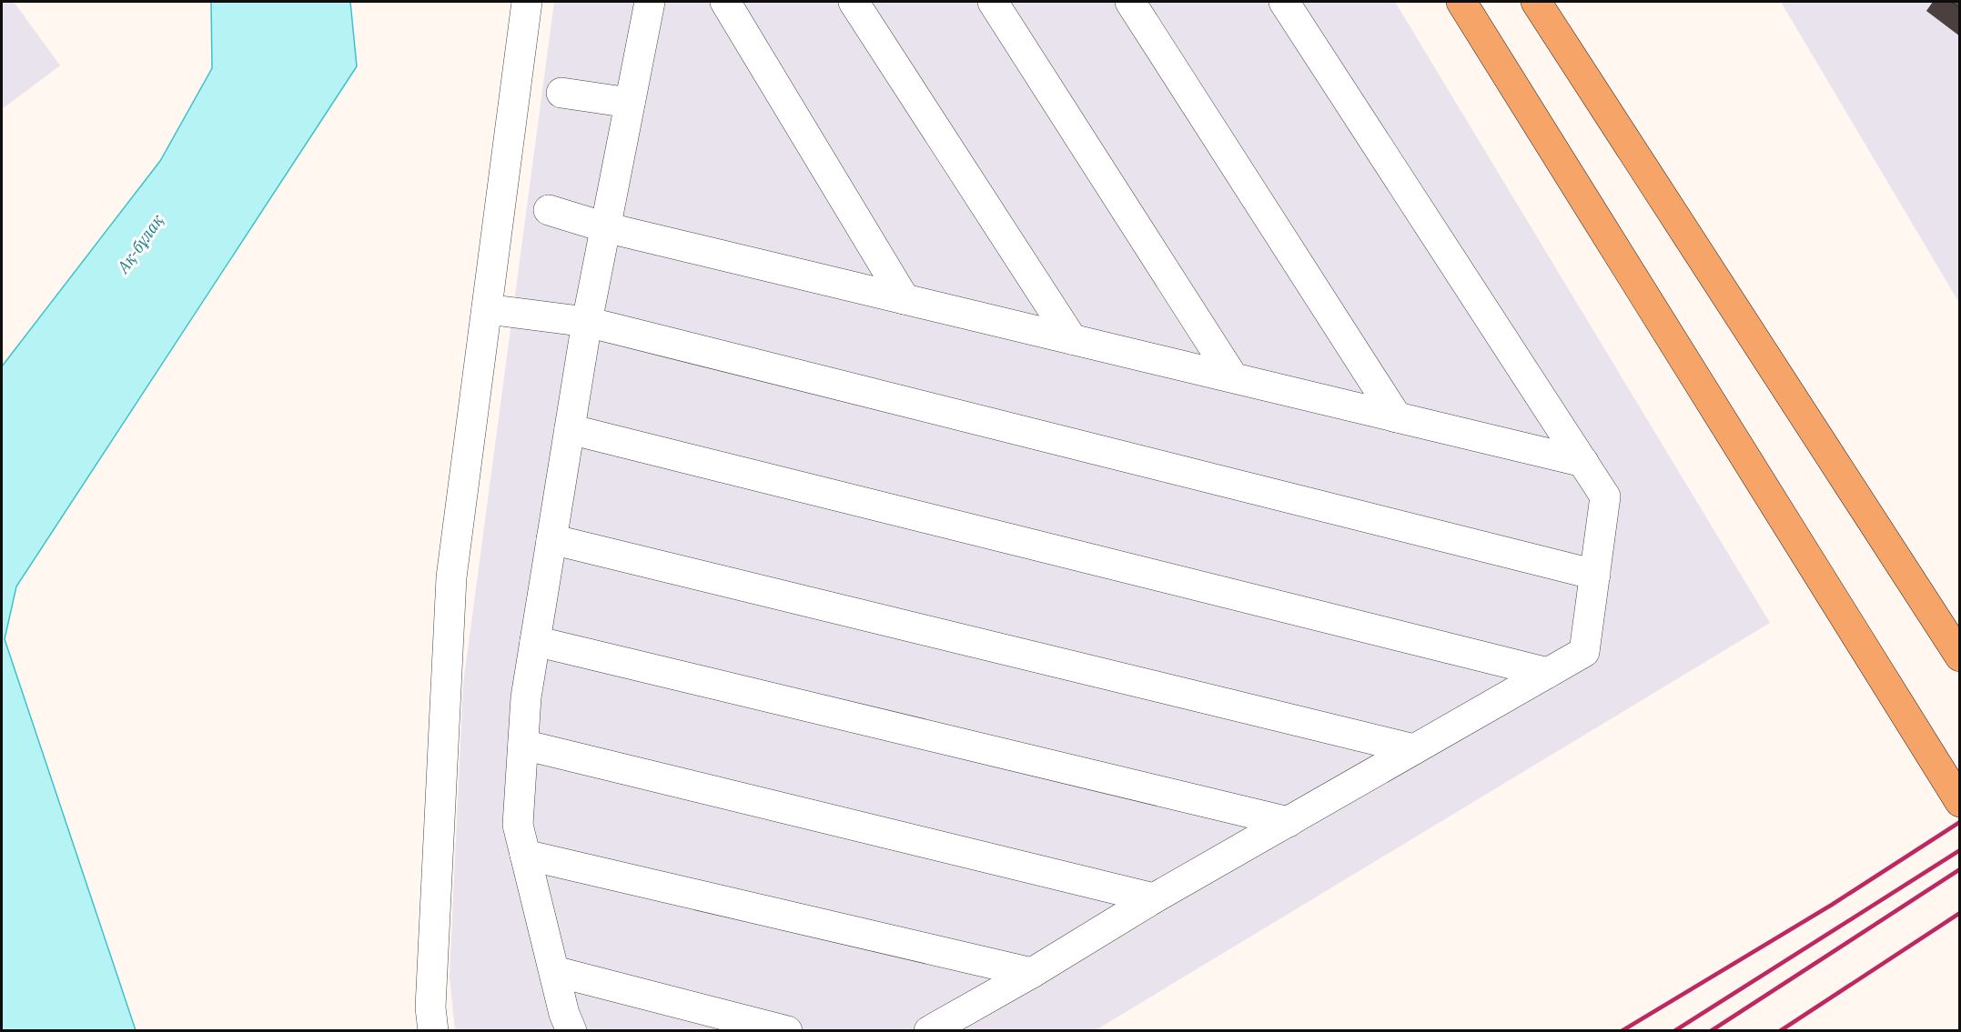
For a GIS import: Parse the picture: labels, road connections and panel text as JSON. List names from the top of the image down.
{
  "water": ["Ақ-бұлақ"]
}
